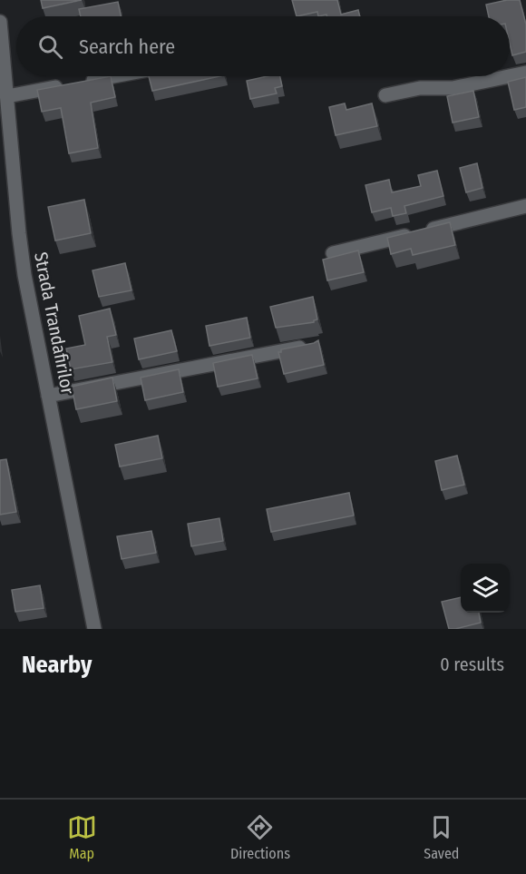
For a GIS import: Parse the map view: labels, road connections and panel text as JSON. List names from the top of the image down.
{
  "streets": {
    "street": ["Strada Trandafirilor"]
  },
  "page": {
    "search": "Search here",
    "heading": ["Nearby", "0 results"],
    "nav": ["Map", "Directions", "Saved"]
  }
}
